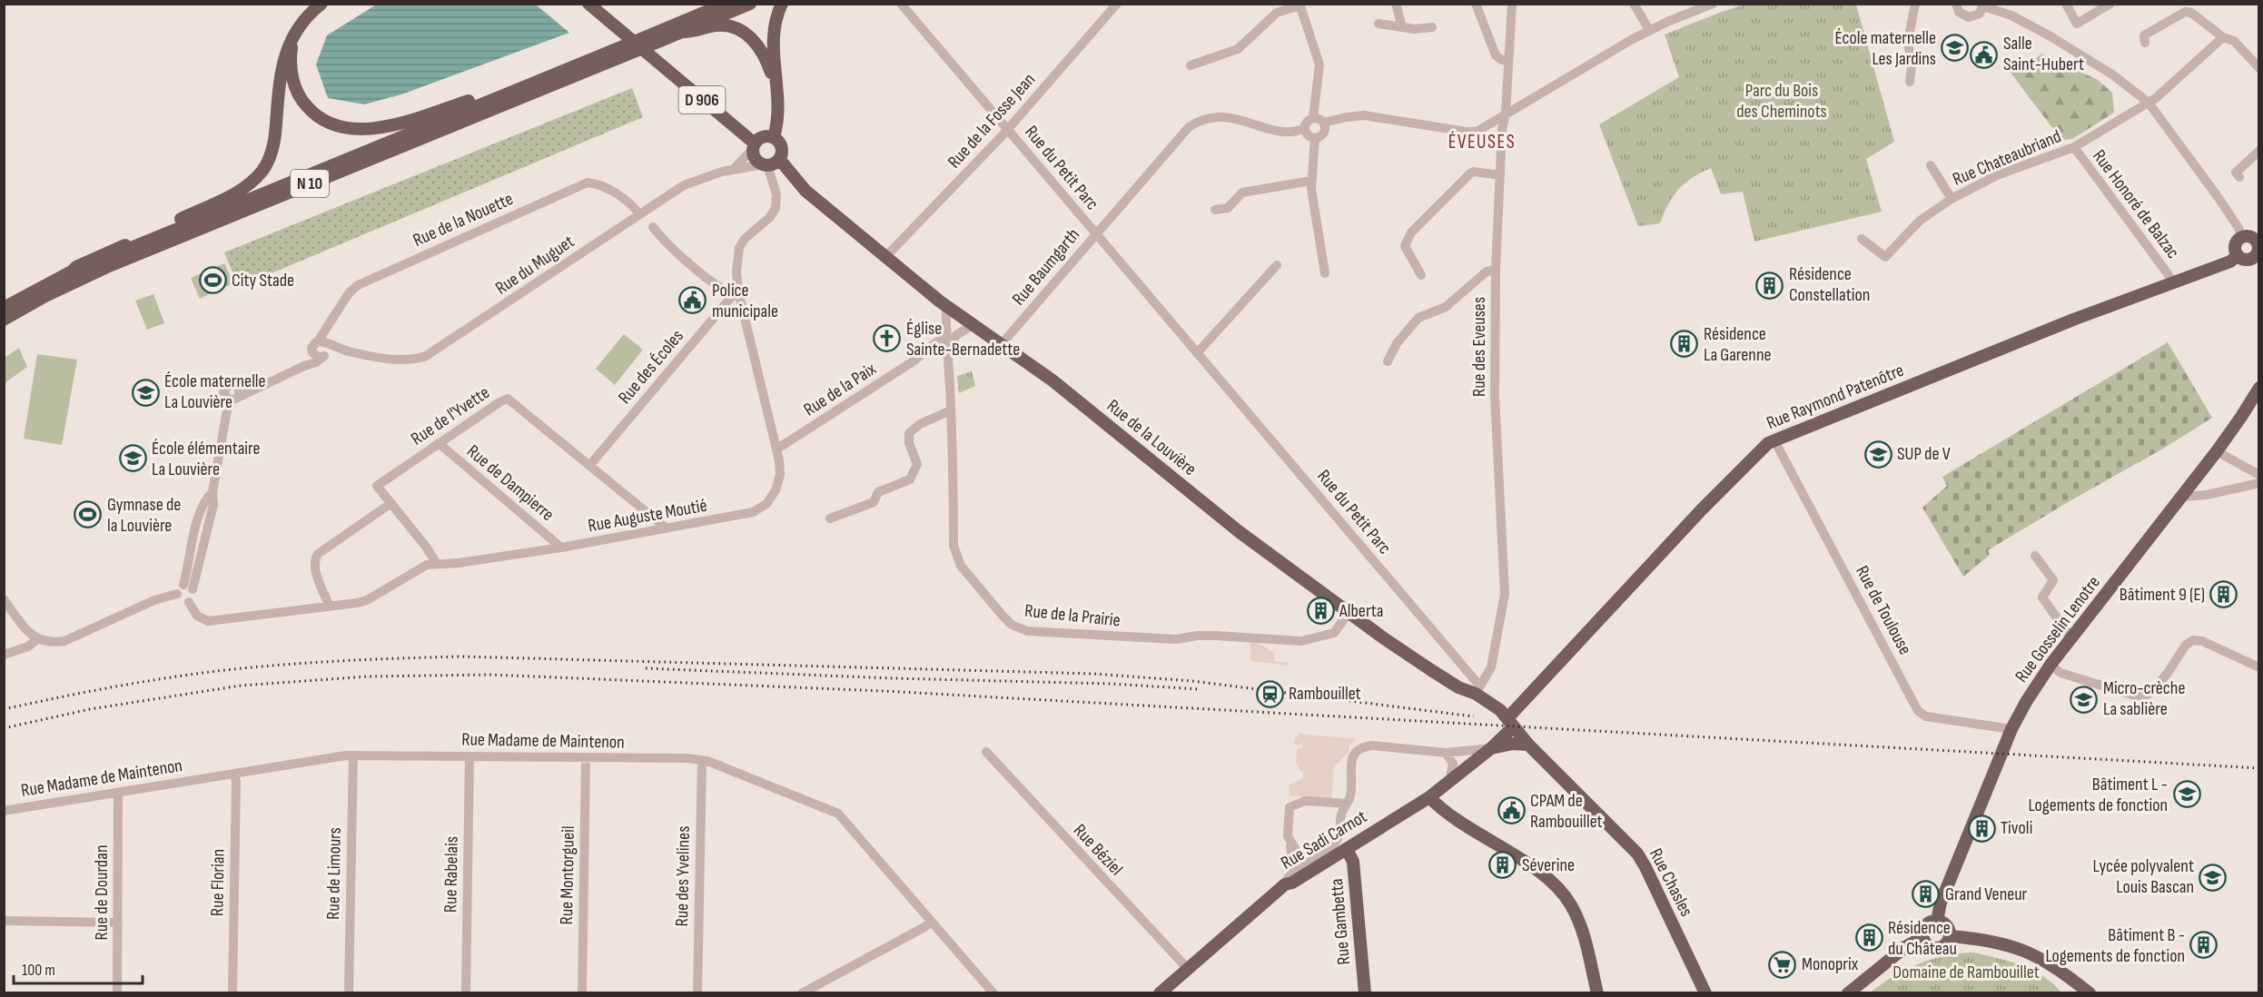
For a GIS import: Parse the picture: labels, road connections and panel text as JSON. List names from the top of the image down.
{
  "streets": {
    "main road": [
      "D 906",
      "N 10",
      "Rue Raymond Patenôtre",
      "Rue de la Louvière",
      "Rue Gosselin Lenotre",
      "Rue Sadi Carnot",
      "Rue Chasles",
      "Rue Gambetta"
    ],
    "street": [
      "Rue de la Fosse Jean",
      "Rue Chateaubriand",
      "Rue du Petit Parc",
      "Rue Honoré de Balzac",
      "Rue de la Nouette",
      "Rue du Muguet",
      "Rue Baumgarth",
      "Rue des Eveuses",
      "Rue des Écoles",
      "Rue de la Paix",
      "Rue de l'Yvette",
      "Rue de Dampierre",
      "Rue Auguste Moutié",
      "Rue de Toulouse",
      "Rue de la Prairie",
      "Rue Madame de Maintenon",
      "Rue Béziel",
      "Rue de Limours",
      "Rue Rabelais",
      "Rue Montorgueil",
      "Rue des Yvelines",
      "Rue Florian",
      "Rue de Dourdan"
    ]
  },
  "crossings": [
    ["D 906", "Rue du Muguet"],
    ["D 906", "Rue de la Louvière"],
    ["D 906", "Rue Auguste Moutié"],
    ["Rue de la Fosse Jean", "Rue du Petit Parc"],
    ["Rue de la Fosse Jean", "Rue de la Louvière"],
    ["Rue Chateaubriand", "Rue Honoré de Balzac"],
    ["Rue du Petit Parc", "Rue Baumgarth"],
    ["Rue du Petit Parc", "Rue des Eveuses"],
    ["Rue du Petit Parc", "Rue de la Louvière"],
    ["Rue Honoré de Balzac", "Rue Raymond Patenôtre"],
    ["Rue de la Nouette", "Rue du Muguet"],
    ["Rue du Muguet", "Rue de la Louvière"],
    ["Rue du Muguet", "Rue Auguste Moutié"],
    ["Rue Baumgarth", "Rue de la Louvière"],
    ["Rue des Eveuses", "Rue de la Louvière"],
    ["Rue des Écoles", "Rue de l'Yvette"],
    ["Rue des Écoles", "Rue Auguste Moutié"],
    ["Rue de la Paix", "Rue Auguste Moutié"],
    ["Rue de la Paix", "Rue de la Prairie"],
    ["Rue Raymond Patenôtre", "Rue de la Louvière"],
    ["Rue Raymond Patenôtre", "Rue de Toulouse"],
    ["Rue Raymond Patenôtre", "Rue Sadi Carnot"],
    ["Rue Raymond Patenôtre", "Rue Chasles"],
    ["Rue de l'Yvette", "Rue de Dampierre"],
    ["Rue de l'Yvette", "Rue Auguste Moutié"],
    ["Rue de la Louvière", "Rue Auguste Moutié"],
    ["Rue de la Louvière", "Rue de la Prairie"],
    ["Rue de la Louvière", "Rue Sadi Carnot"],
    ["Rue de la Louvière", "Rue Chasles"],
    ["Rue de Dampierre", "Rue Auguste Moutié"],
    ["Rue de Toulouse", "Rue Gosselin Lenotre"],
    ["Rue Madame de Maintenon", "Rue de Limours"],
    ["Rue Madame de Maintenon", "Rue Rabelais"],
    ["Rue Madame de Maintenon", "Rue Montorgueil"],
    ["Rue Madame de Maintenon", "Rue des Yvelines"],
    ["Rue Madame de Maintenon", "Rue Florian"],
    ["Rue Madame de Maintenon", "Rue de Dourdan"],
    ["Rue Sadi Carnot", "Rue Béziel"],
    ["Rue Sadi Carnot", "Rue Chasles"],
    ["Rue Sadi Carnot", "Rue Gambetta"]
  ],
  "districts": ["ÉVEUSES"],
  "parks": ["Parc du Bois des Cheminots", "Domaine de Rambouillet"],
  "places": {
    "school or university": [
      "École maternelle Les Jardins",
      "École maternelle La Louvière",
      "SUP de V",
      "École élémentaire La Louvière",
      "Micro-crèche La sablière",
      "Bâtiment L - Logements de fonction",
      "Lycée polyvalent Louis Bascan"
    ],
    "public building": ["Salle Saint-Hubert", "Police municipale", "CPAM de Rambouillet"],
    "sports": ["City Stade", "Gymnase de la Louvière"],
    "building": [
      "Résidence Constellation",
      "Résidence La Garenne",
      "Bâtiment 9 (E)",
      "Alberta",
      "Tivoli",
      "Séverine",
      "Grand Veneur",
      "Résidence du Château",
      "Bâtiment B - Logements de fonction"
    ],
    "church": ["Église Sainte-Bernadette"],
    "station": ["Rambouillet"],
    "supermarket": ["Monoprix"]
  },
  "scale_bar": "100 m"
}
